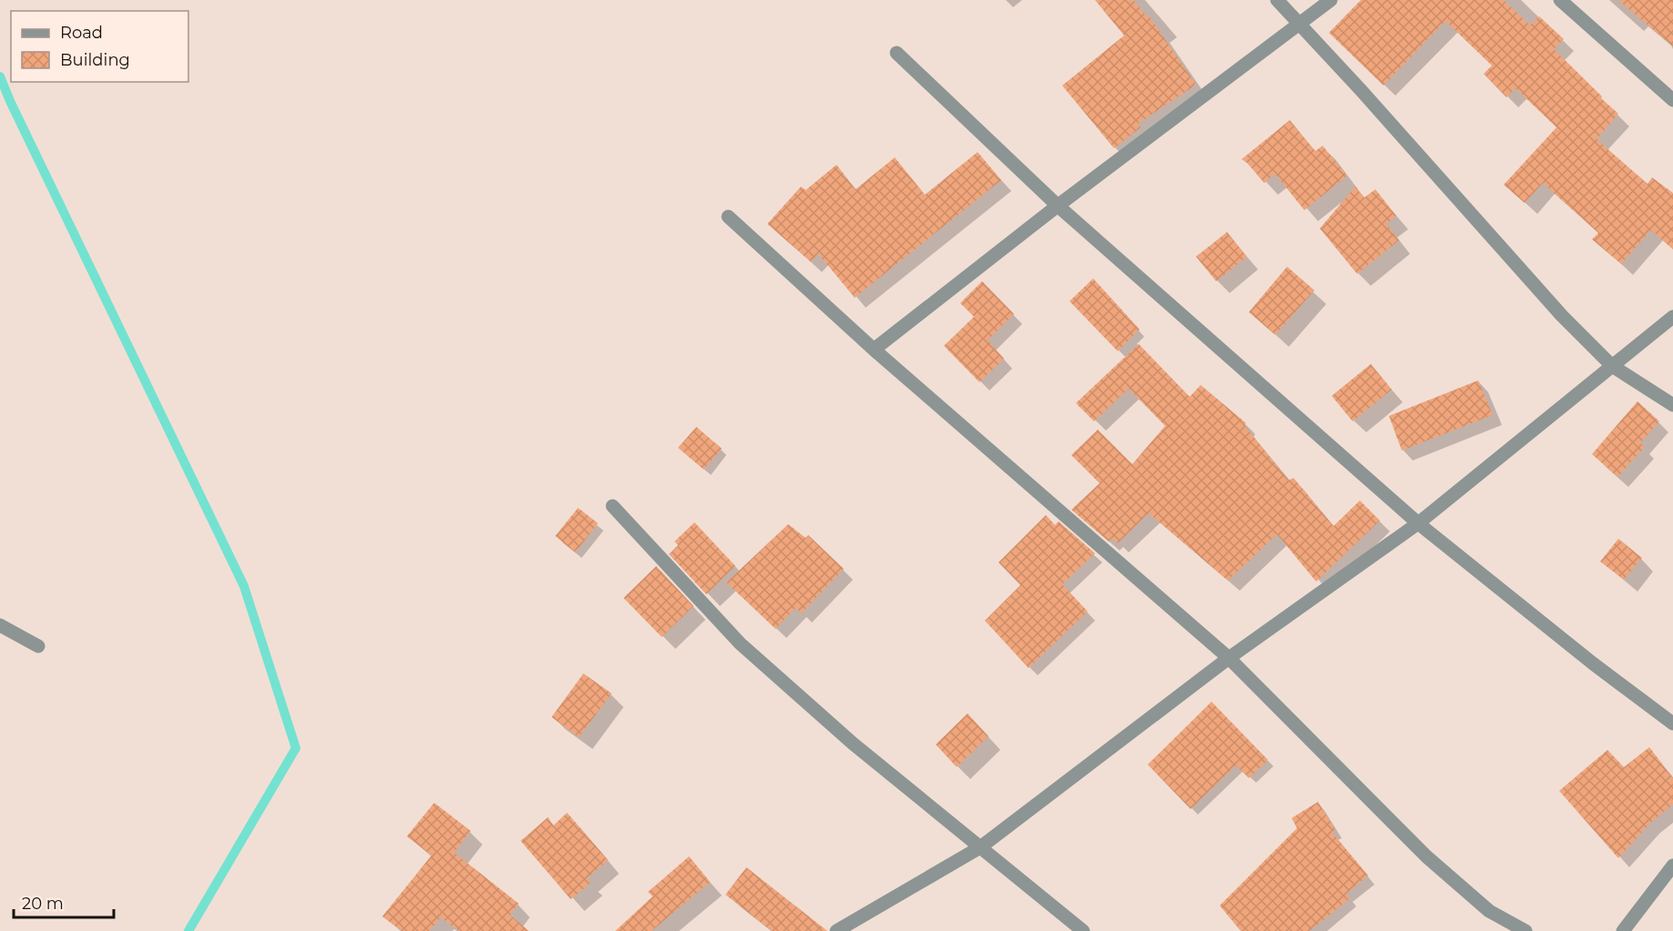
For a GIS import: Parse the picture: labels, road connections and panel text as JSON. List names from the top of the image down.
{
  "legend": ["Road", "Building"],
  "scale_bar": "20 m"
}
